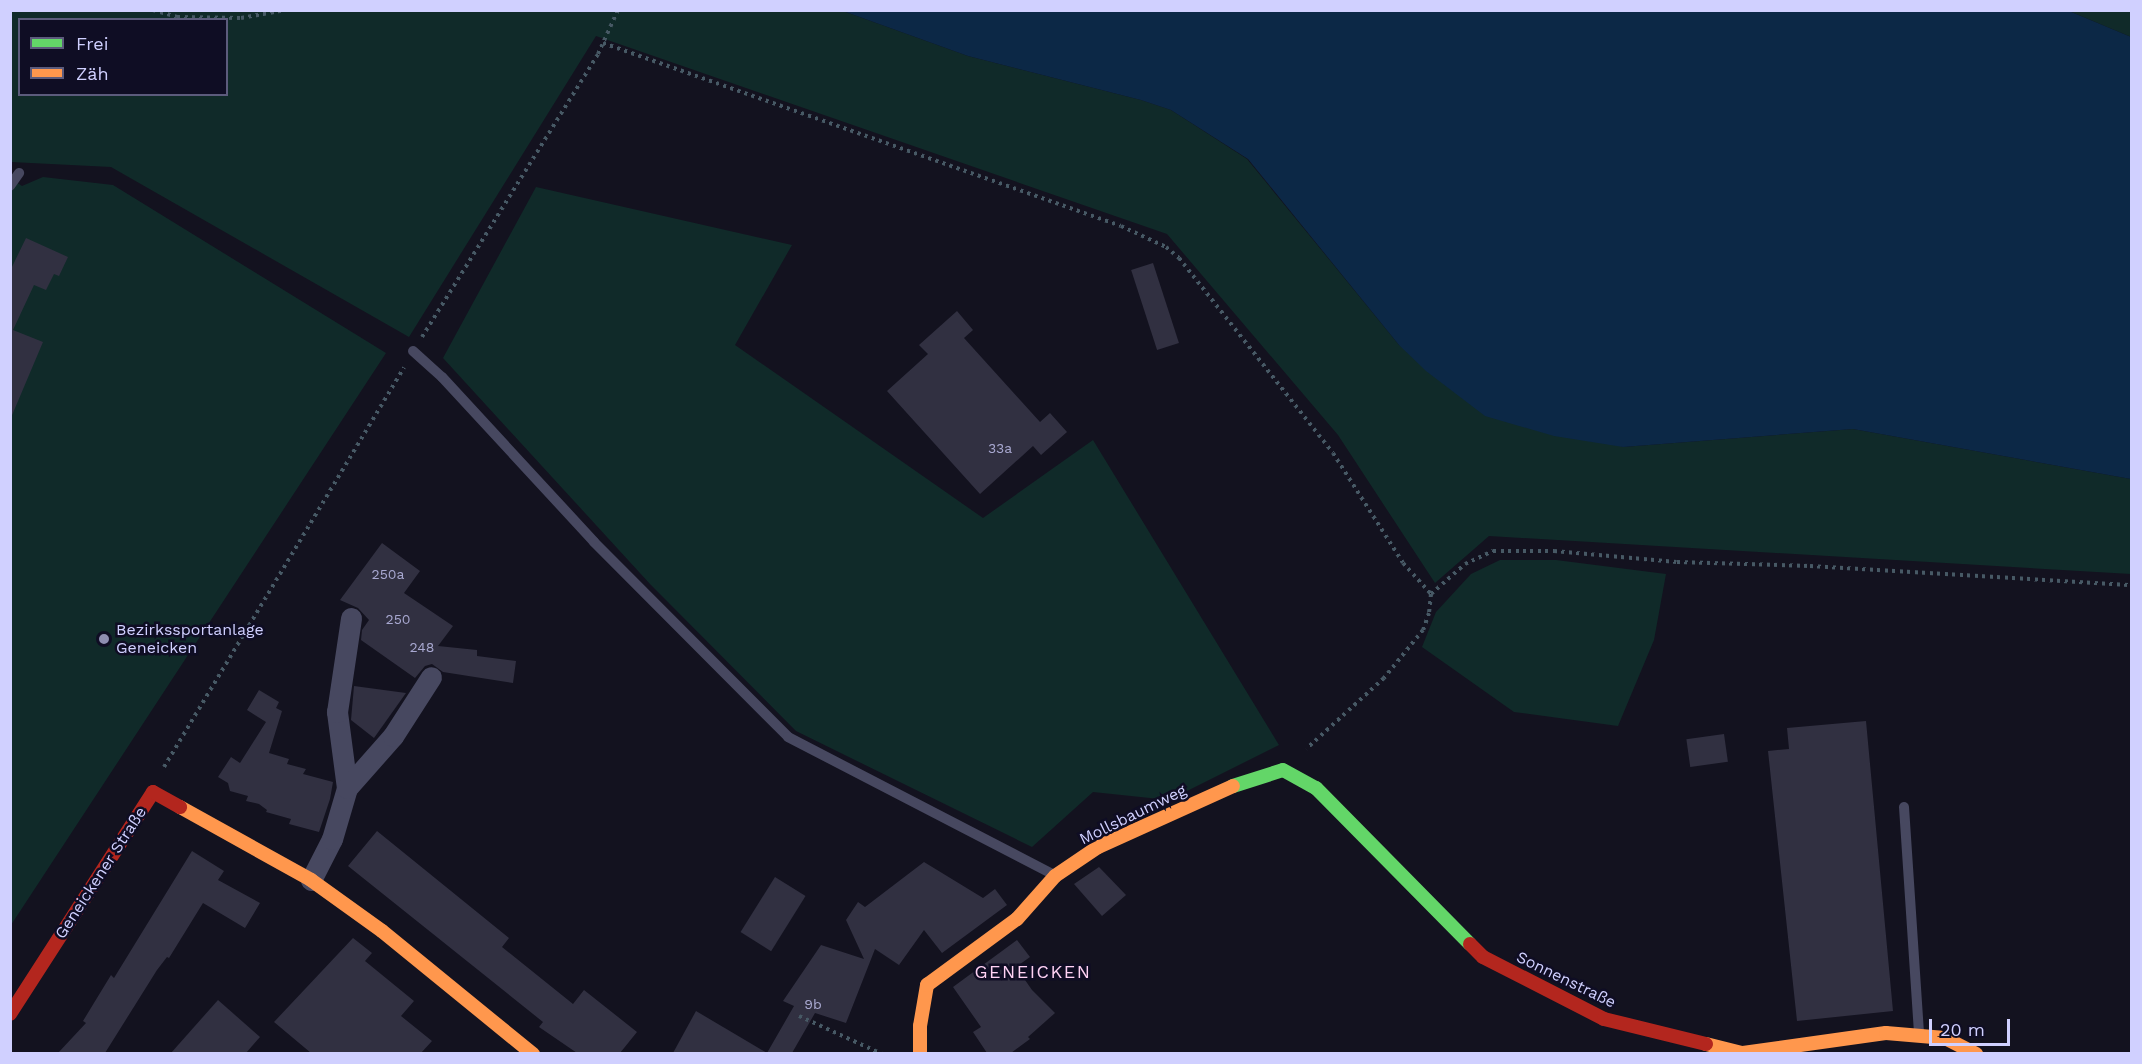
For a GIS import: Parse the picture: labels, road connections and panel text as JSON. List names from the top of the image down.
{
  "streets": {
    "street": ["Mollsbaumweg", "Geneickener Straße", "Sonnenstraße"]
  },
  "crossings": [
    ["Mollsbaumweg", "Sonnenstraße"]
  ],
  "districts": ["GENEICKEN"],
  "places": ["Bezirkssportanlage Geneicken"],
  "house_numbers": [
    "33a",
    "250a",
    "250",
    "248",
    "9b"
  ],
  "legend": ["Frei", "Zäh"],
  "scale_bar": "20 m"
}
